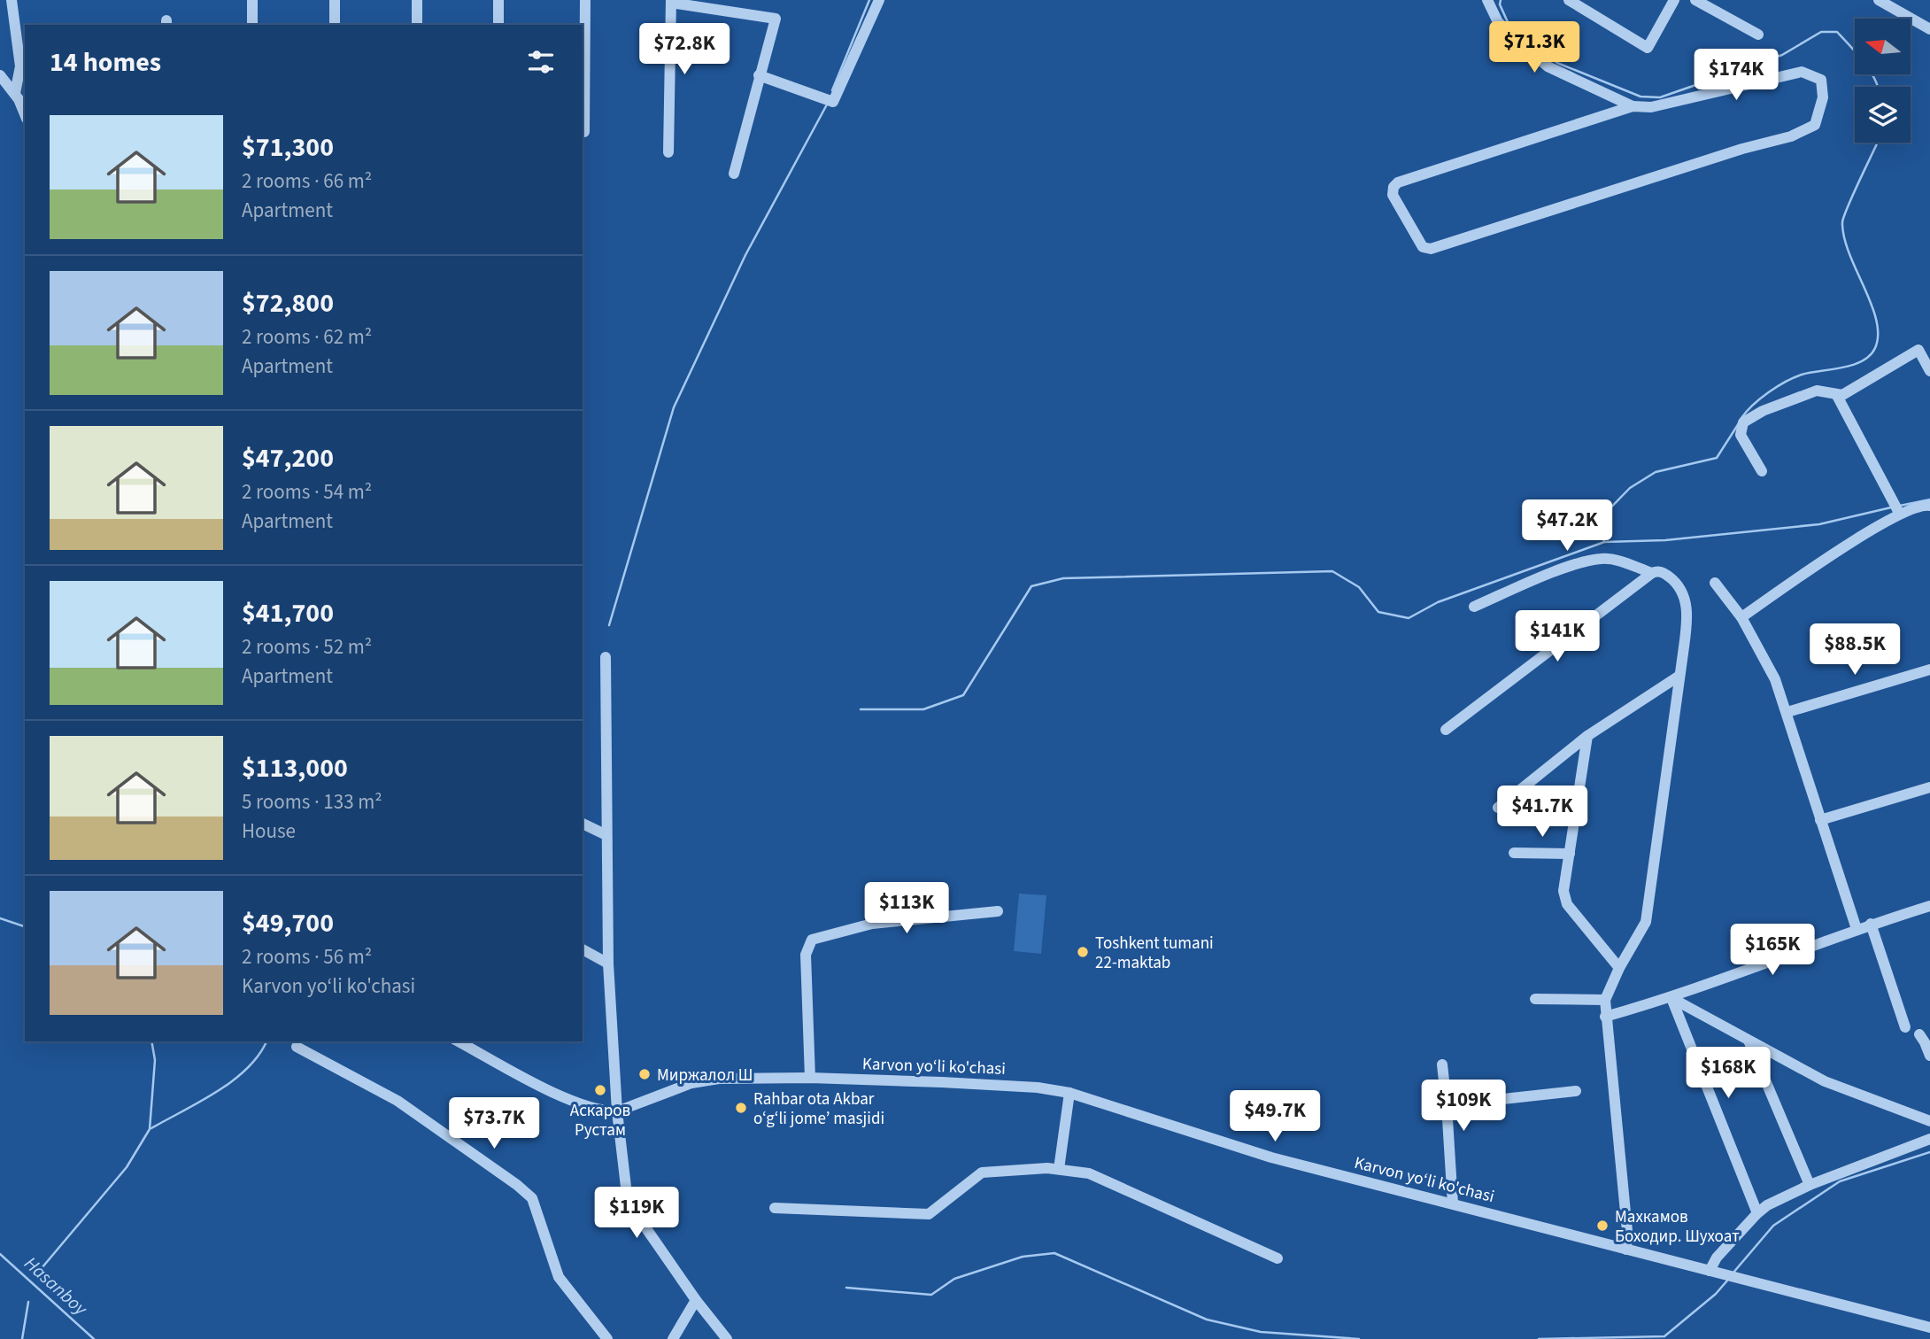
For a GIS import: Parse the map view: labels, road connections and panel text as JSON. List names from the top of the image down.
{
  "streets": {
    "street": ["Karvon yo‘li ko'chasi"]
  },
  "water": ["Hasanboy"],
  "places": [
    "Toshkent tumani 22-maktab",
    "Миржалол Ш",
    "Аскаров Рустам",
    "Rahbar ota Akbar o‘g‘li jome’ masjidi",
    "Махкамов Боходир. Шухоат"
  ],
  "north": "left",
  "page": {
    "price": [
      "$71.3K",
      "$72.8K",
      "$174K",
      "$47.2K",
      "$141K",
      "$88.5K",
      "$41.7K",
      "$113K",
      "$165K",
      "$168K",
      "$109K",
      "$49.7K",
      "$73.7K",
      "$119K"
    ],
    "heading": "14 homes",
    "list": [
      {
        "name": "$71,300",
        "note": "2 rooms · 66 m² · Apartment"
      },
      {
        "name": "$72,800",
        "note": "2 rooms · 62 m² · Apartment"
      },
      {
        "name": "$47,200",
        "note": "2 rooms · 54 m² · Apartment"
      },
      {
        "name": "$41,700",
        "note": "2 rooms · 52 m² · Apartment"
      },
      {
        "name": "$113,000",
        "note": "5 rooms · 133 m² · House"
      },
      {
        "name": "$49,700",
        "note": "2 rooms · 56 m² · Karvon yo‘li ko'chasi"
      }
    ]
  }
}
